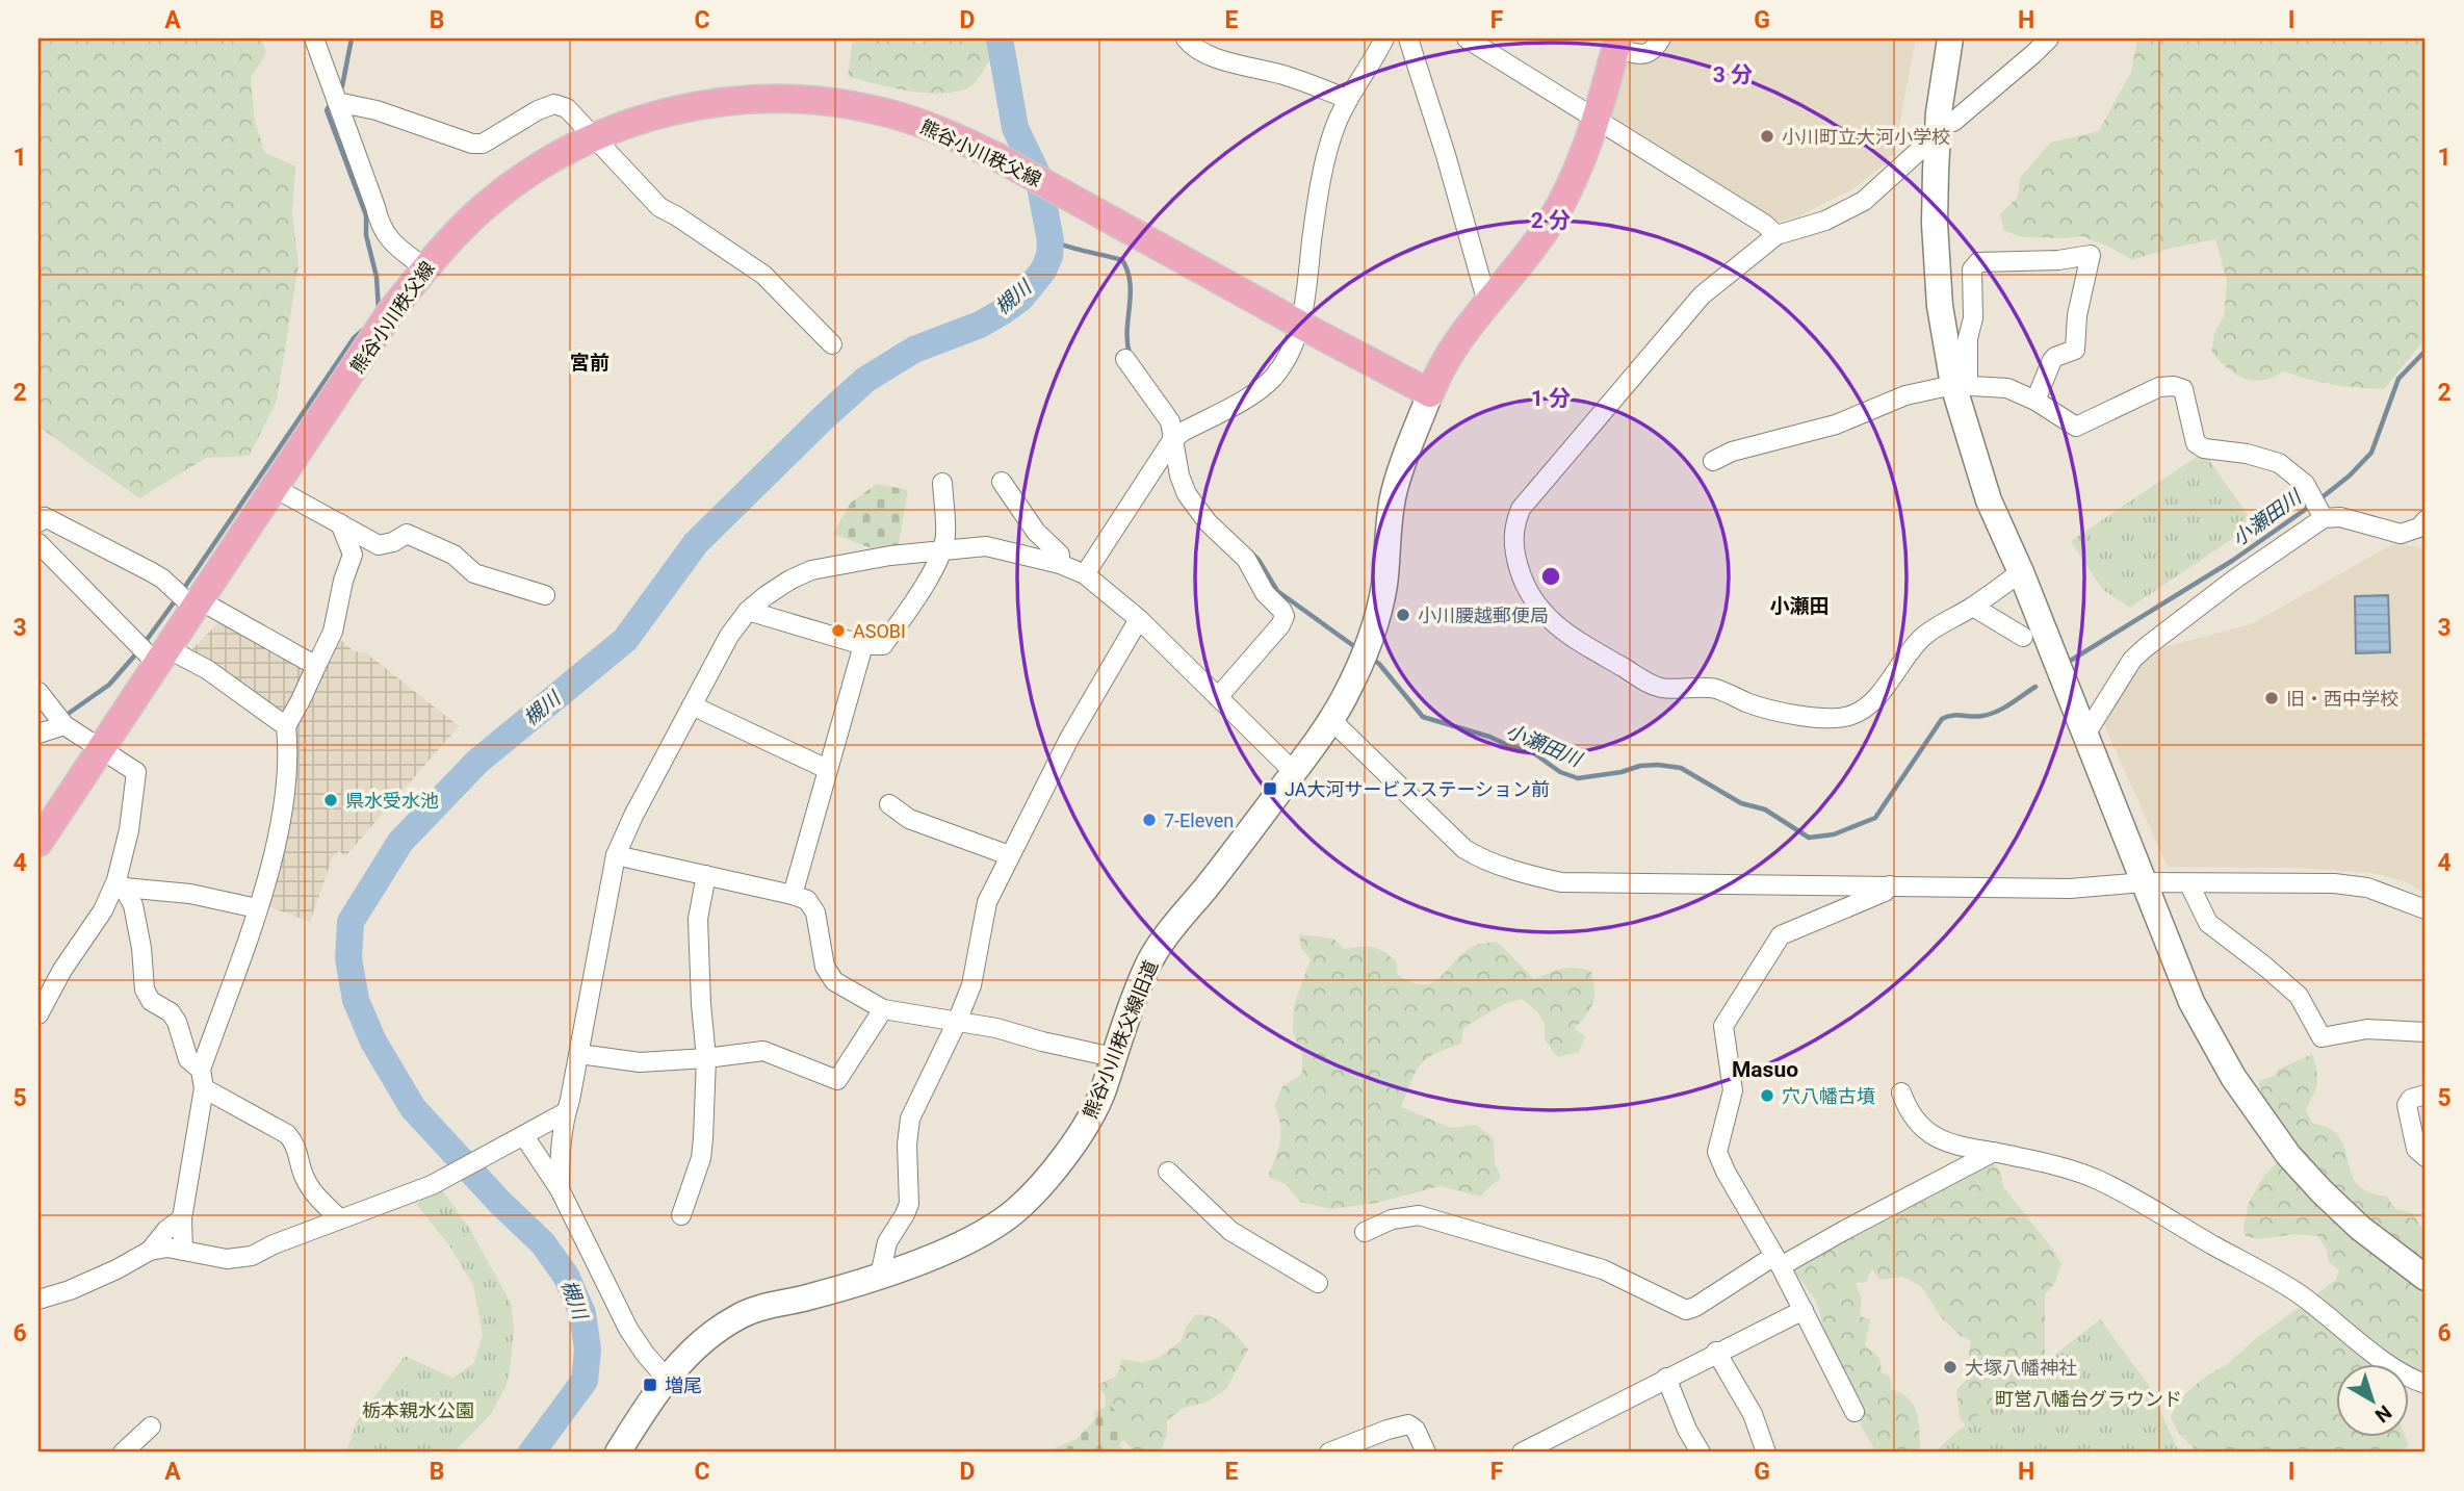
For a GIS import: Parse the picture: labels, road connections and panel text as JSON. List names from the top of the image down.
{
  "streets": {
    "main road": ["熊谷小川秩父線"],
    "street": ["熊谷小川秩父線旧道"]
  },
  "crossings": [
    ["熊谷小川秩父線", "熊谷小川秩父線旧道"]
  ],
  "districts": ["宮前", "小瀬田", "Masuo"],
  "water": ["槻川", "小瀬田川"],
  "parks": ["町営八幡台グラウンド", "栃本親水公園"],
  "places": {
    "other": [
      "小川町立大河小学校",
      "小川腰越郵便局",
      "ASOBI",
      "旧・西中学校",
      "県水受水池",
      "7-Eleven",
      "穴八幡古墳",
      "大塚八幡神社"
    ],
    "transit": ["JA大河サービスステーション前", "増尾"]
  },
  "north": "bottom right",
  "grid": {
    "columns": [
      "A",
      "B",
      "C",
      "D",
      "E",
      "F",
      "G",
      "H",
      "I"
    ],
    "rows": [
      "1",
      "2",
      "3",
      "4",
      "5",
      "6"
    ]
  },
  "rings": ["3 分", "2 分", "1 分"]
}
